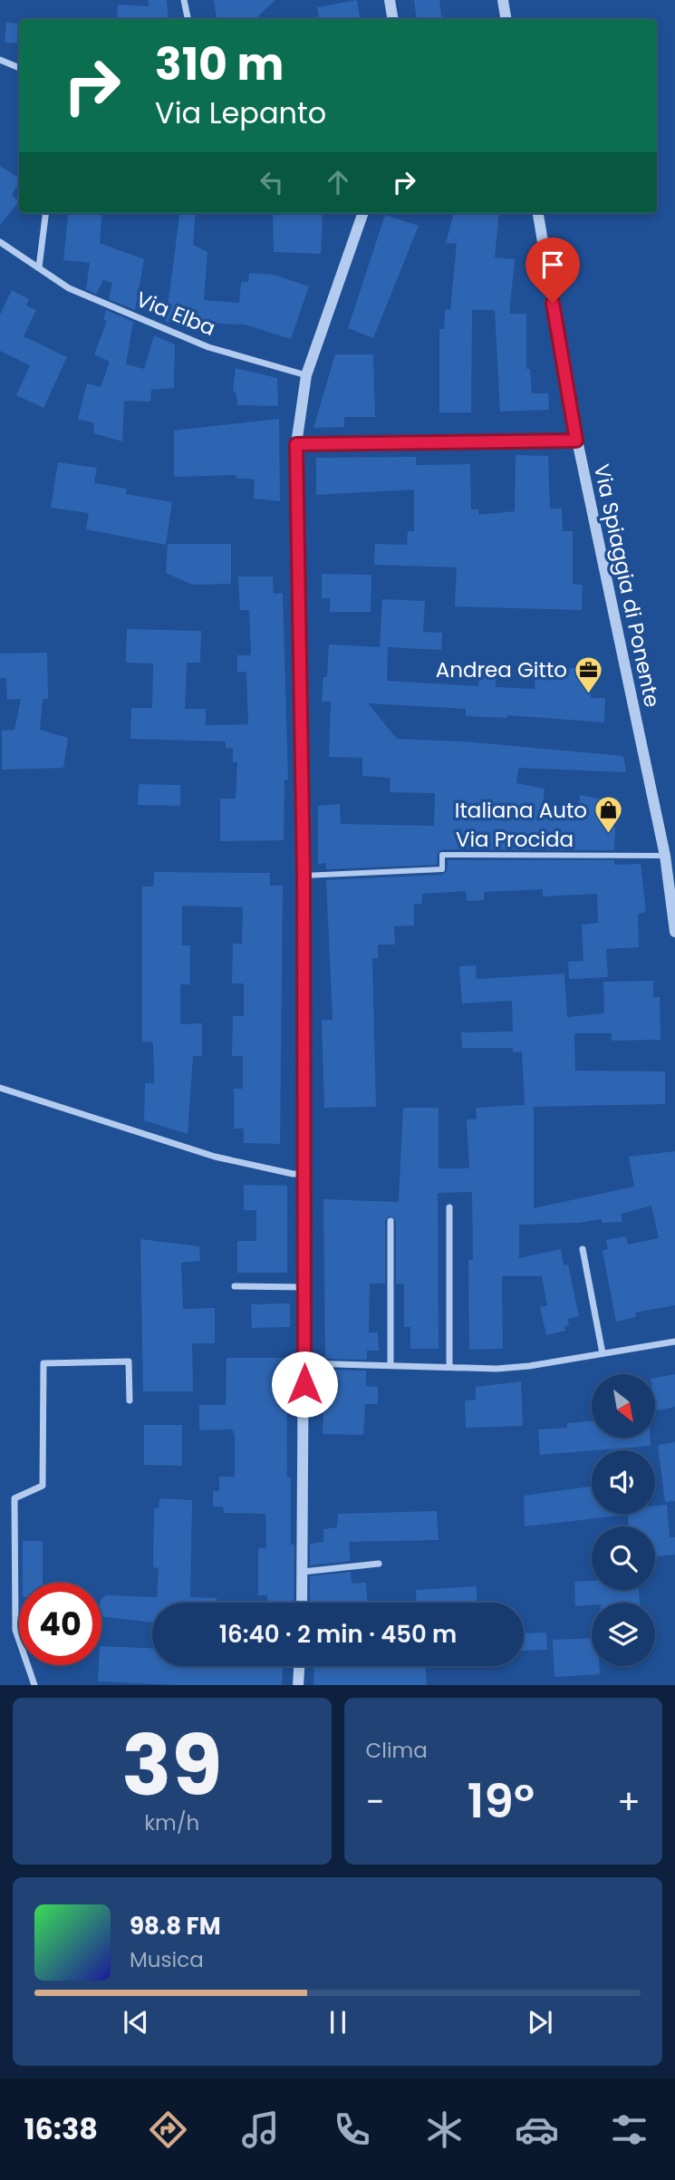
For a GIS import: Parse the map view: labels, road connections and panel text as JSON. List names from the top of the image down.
{
  "streets": {
    "street": ["Via Elba", "Via Spiaggia di Ponente", "Via Procida"]
  },
  "crossings": [
    ["Via Spiaggia di Ponente", "Via Procida"]
  ],
  "places": {
    "office": ["Andrea Gitto"],
    "shop": ["Italiana Auto"]
  },
  "north": "bottom right",
  "page": {
    "turn": ["310 m", "Via Lepanto"],
    "limit": "40",
    "trip": "16:40 · 2 min · 450 m",
    "tile": [
      ["39", "km/h"],
      "Clima"
    ],
    "heat": ["−", "19°", "+"],
    "song": ["98.8 FM", "Musica"],
    "tabs": "16:38"
  }
}
